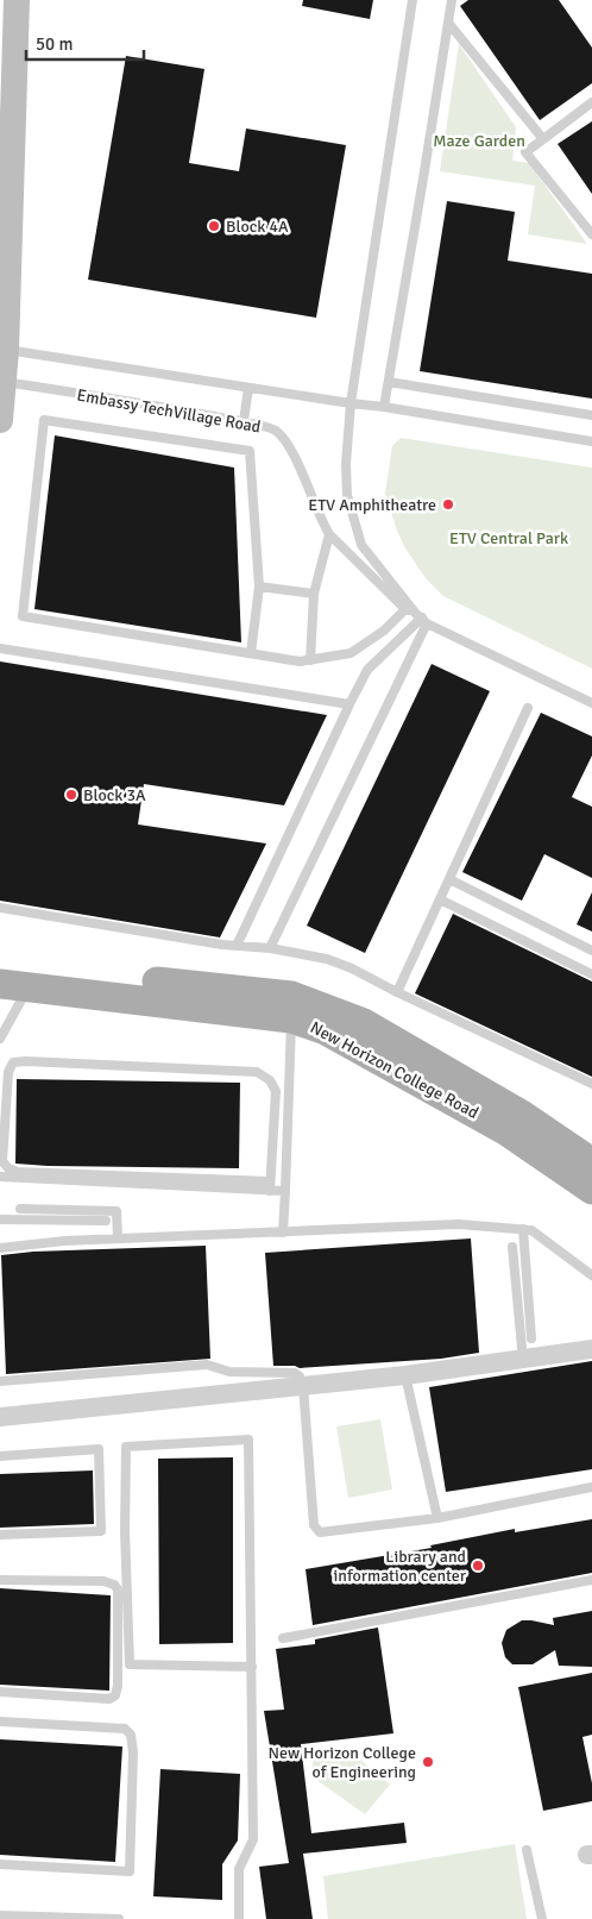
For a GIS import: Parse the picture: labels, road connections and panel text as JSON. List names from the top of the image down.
{
  "streets": {
    "main road": ["New Horizon College Road"],
    "lane": ["Embassy TechVillage Road"]
  },
  "parks": ["Maze Garden", "ETV Central Park"],
  "places": [
    "Block 4A",
    "ETV Amphitheatre",
    "Block 3A",
    "Library and information center",
    "New Horizon College of Engineering"
  ],
  "scale_bar": "50 m"
}
